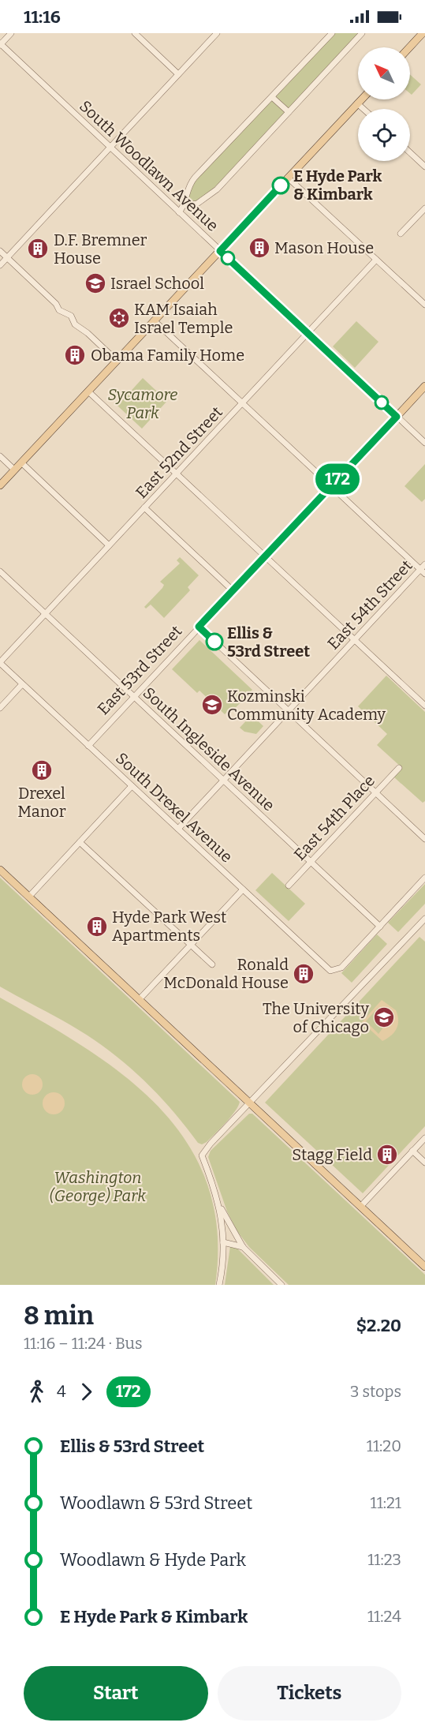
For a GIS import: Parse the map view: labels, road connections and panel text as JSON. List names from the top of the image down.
{
  "streets": {
    "main road": ["East 53rd Street"],
    "street": [
      "South Woodlawn Avenue",
      "East 52nd Street",
      "East 54th Street",
      "South Ingleside Avenue",
      "South Drexel Avenue",
      "East 54th Place"
    ]
  },
  "crossings": [
    ["South Woodlawn Avenue", "East 52nd Street"],
    ["South Woodlawn Avenue", "East 53rd Street"],
    ["East 52nd Street", "South Ingleside Avenue"],
    ["East 52nd Street", "South Drexel Avenue"],
    ["East 54th Street", "South Ingleside Avenue"],
    ["East 54th Street", "South Drexel Avenue"],
    ["East 53rd Street", "South Ingleside Avenue"],
    ["East 53rd Street", "South Drexel Avenue"],
    ["South Ingleside Avenue", "South Drexel Avenue"],
    ["South Ingleside Avenue", "East 54th Place"]
  ],
  "parks": ["Sycamore Park", "Washington (George) Park"],
  "places": {
    "other": ["E Hyde Park & Kimbark", "Ellis & 53rd Street"],
    "building": [
      "Mason House",
      "D.F. Bremner House",
      "Obama Family Home",
      "Drexel Manor",
      "Hyde Park West Apartments",
      "Ronald McDonald House",
      "Stagg Field"
    ],
    "school or university": ["Israel School", "Kozminski Community Academy", "The University of Chicago"],
    "synagogue": ["KAM Isaiah Israel Temple"]
  },
  "lines": ["bus line 172"],
  "north": "top left",
  "page": {
    "status": "11:16",
    "on_map": "172",
    "heading": ["8 min", "11:16 – 11:24 · Bus", "$2.20"],
    "legs": ["4", "172", "3 stops"],
    "list": [
      {
        "name": "Ellis & 53rd Street",
        "value": "11:20"
      },
      {
        "name": "Woodlawn & 53rd Street",
        "value": "11:21"
      },
      {
        "name": "Woodlawn & Hyde Park",
        "value": "11:23"
      },
      {
        "name": "E Hyde Park & Kimbark",
        "value": "11:24"
      }
    ],
    "buttons": ["Start", "Tickets"]
  }
}
